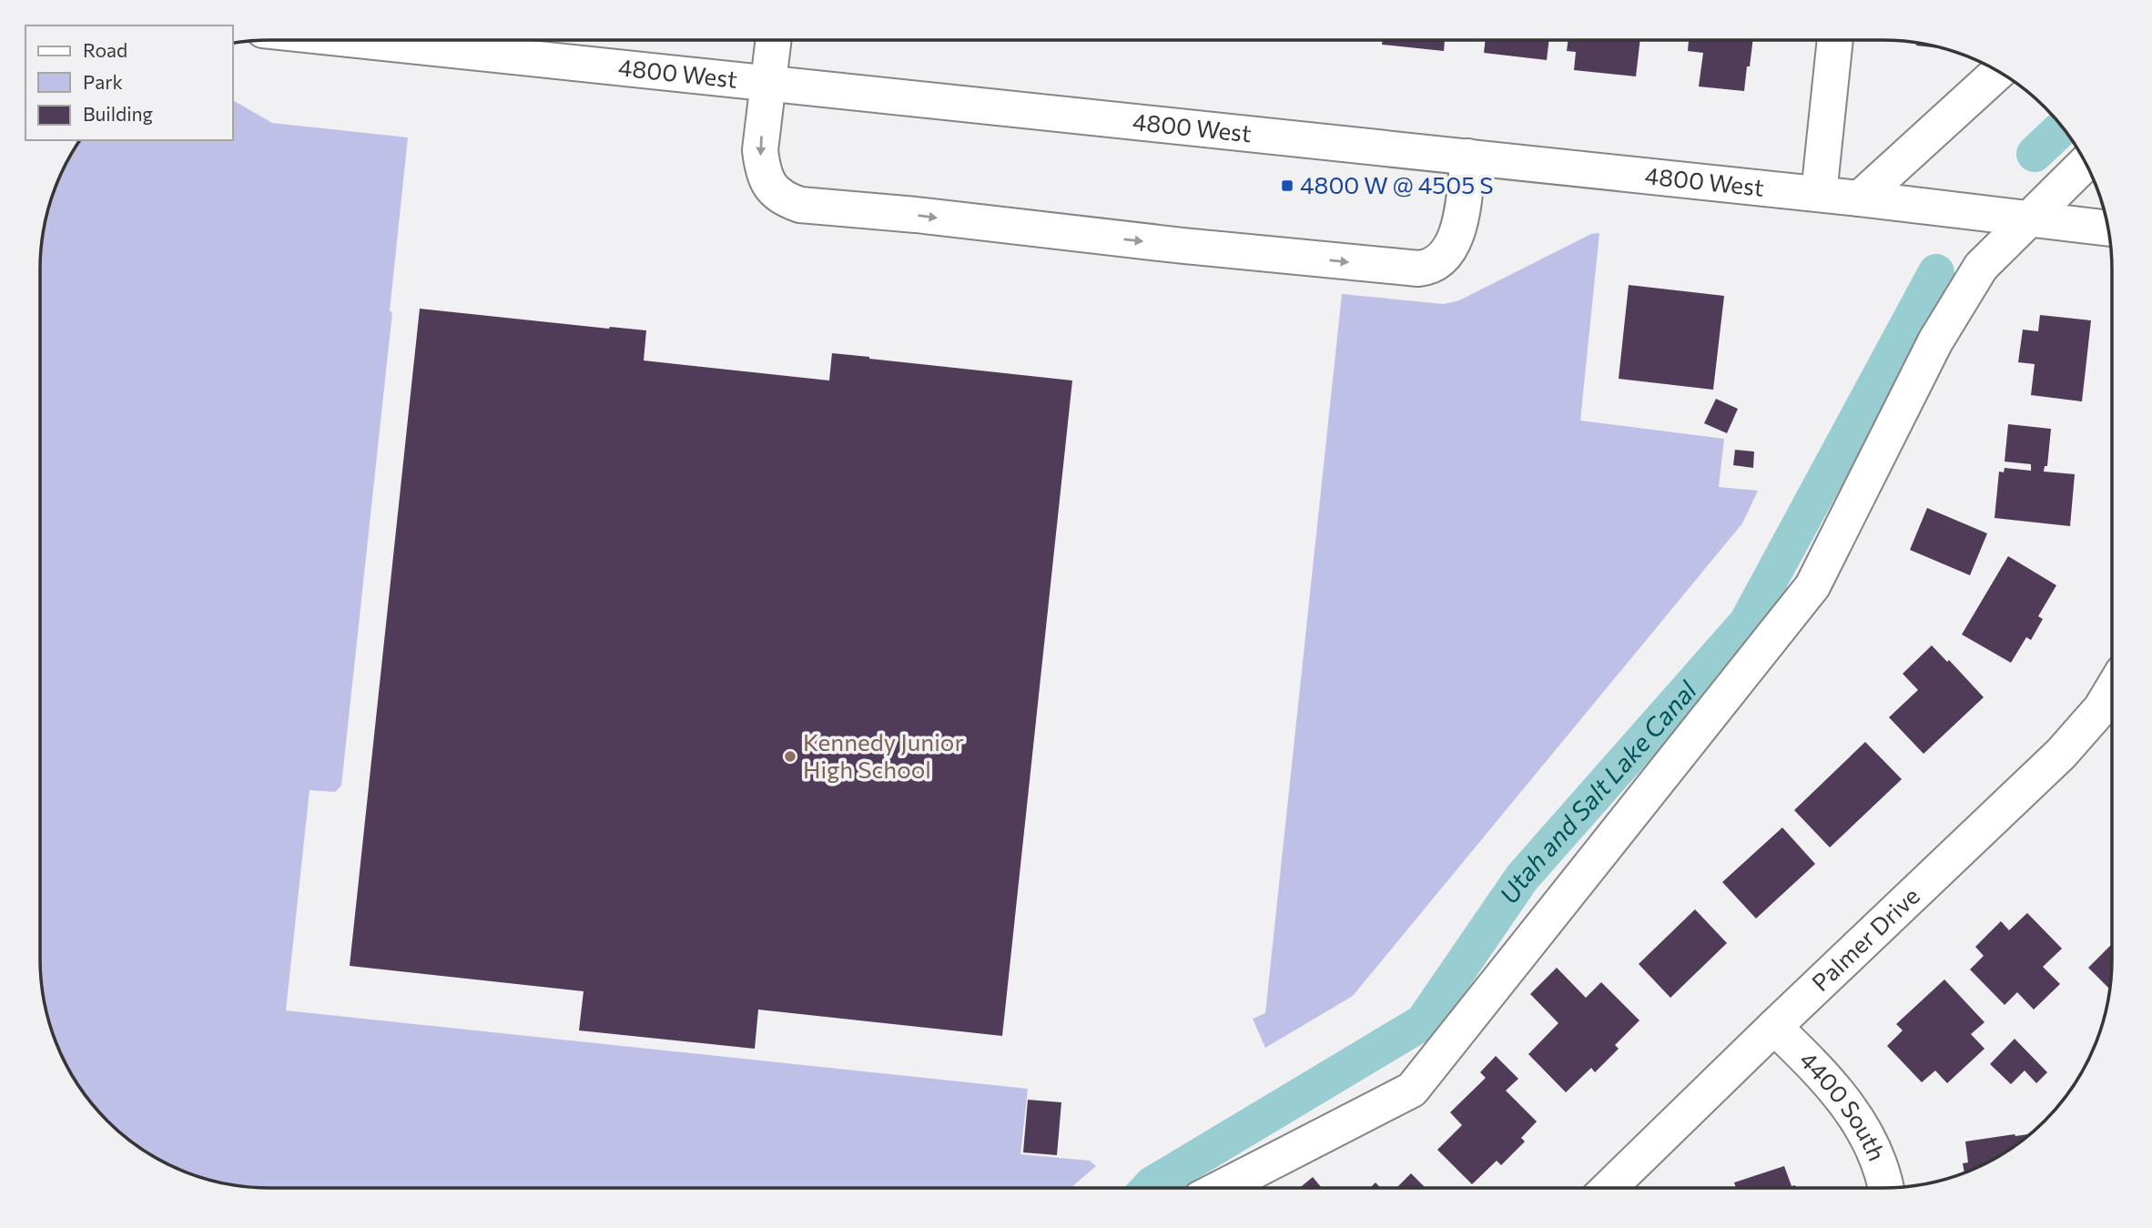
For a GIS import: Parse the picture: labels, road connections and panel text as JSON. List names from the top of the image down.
{
  "streets": {
    "main road": ["4800 West", "Palmer Drive", "4400 South"]
  },
  "crossings": [
    ["Palmer Drive", "4400 South"]
  ],
  "water": ["Utah and Salt Lake Canal"],
  "places": {
    "transit": ["4800 W @ 4505 S"],
    "other": ["Kennedy Junior High School"]
  },
  "legend": ["Road", "Park", "Building"]
}
